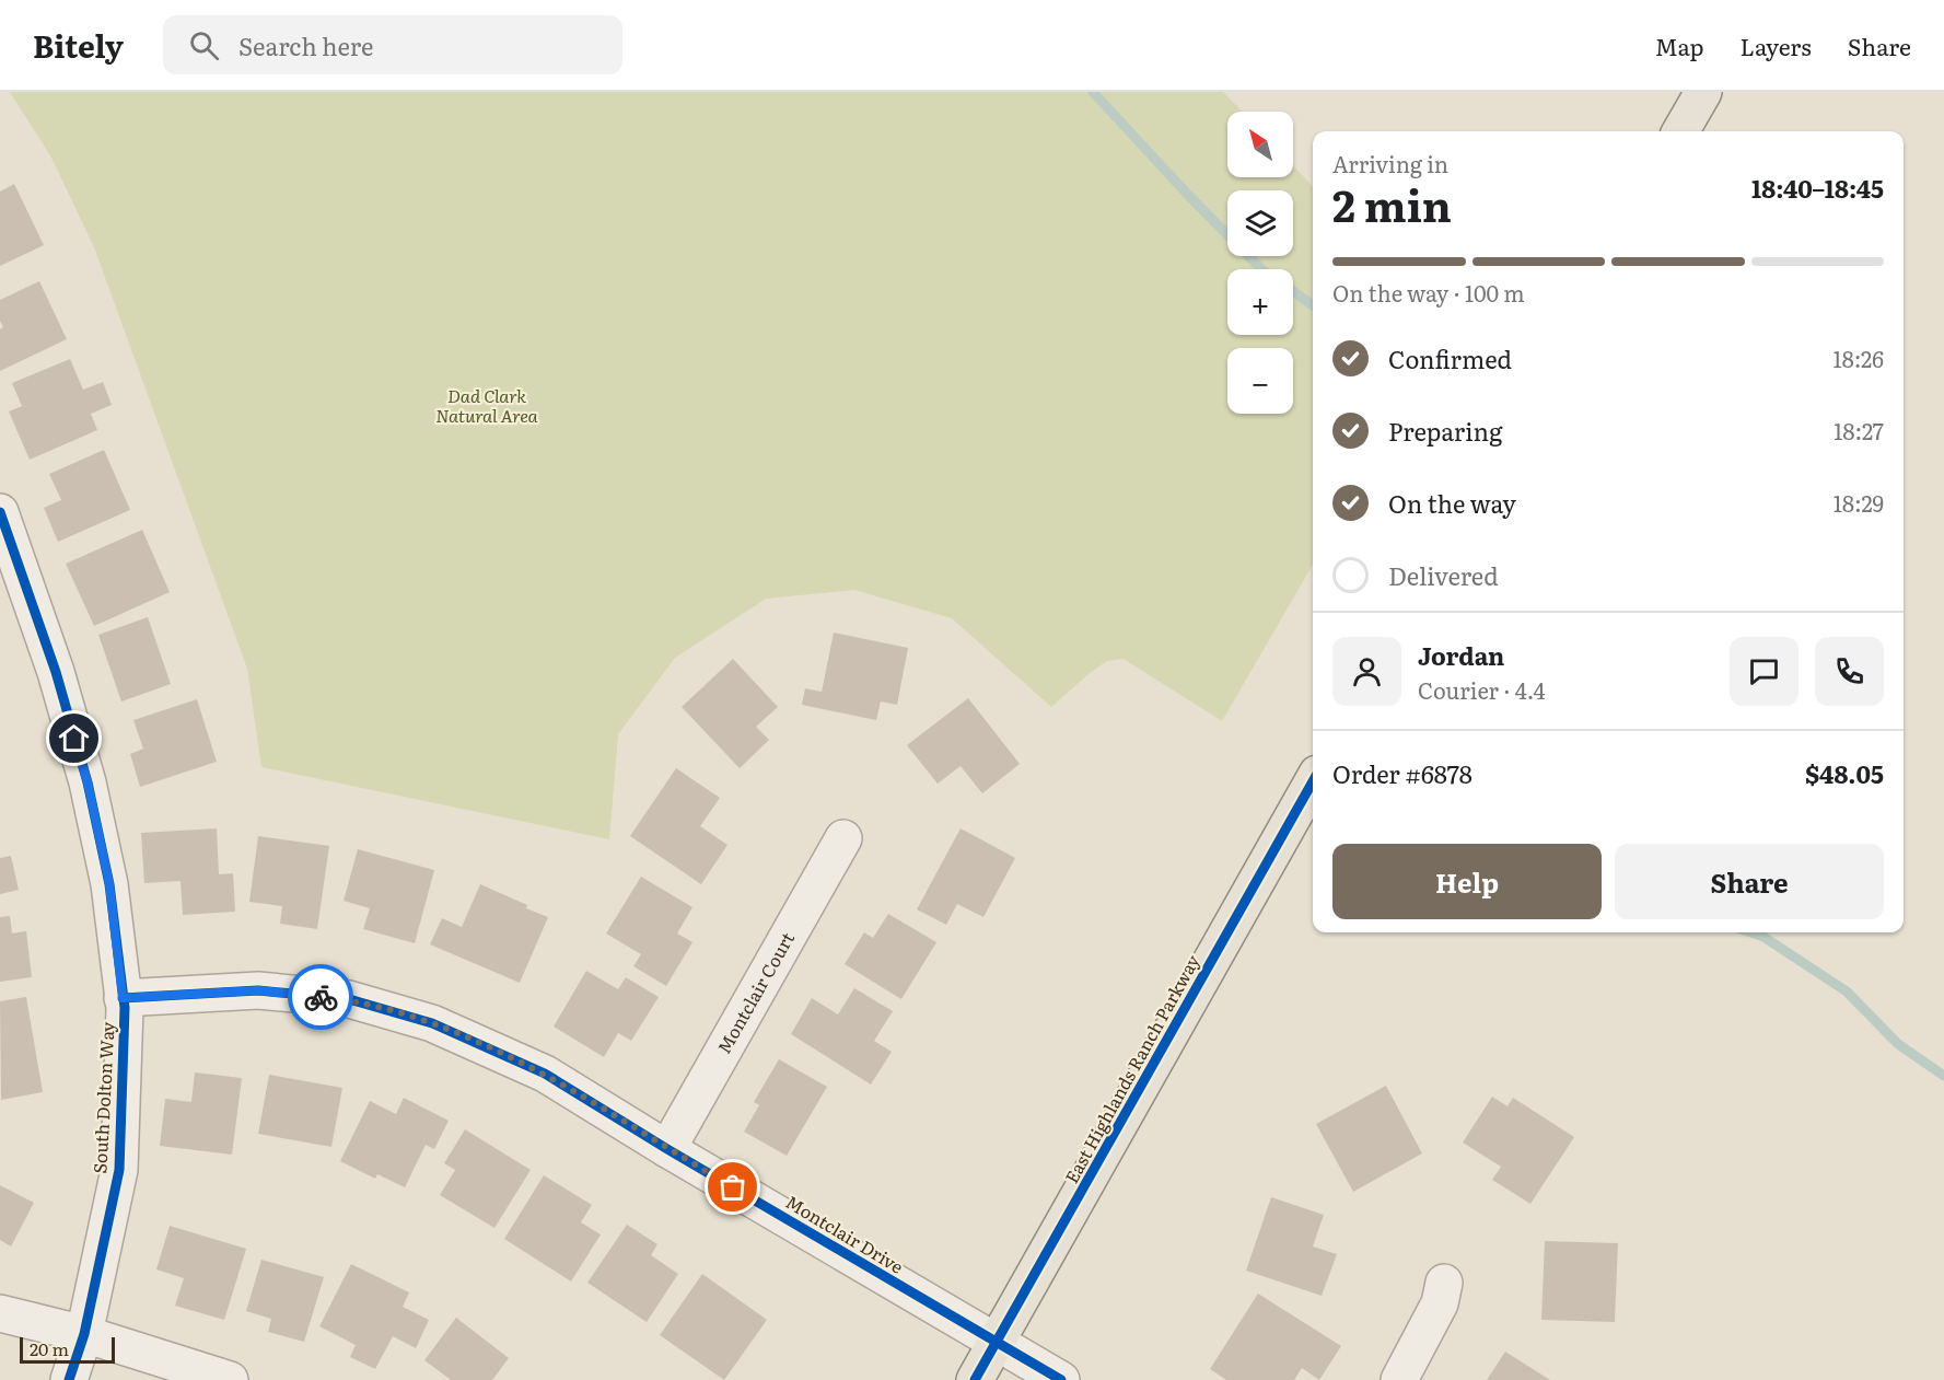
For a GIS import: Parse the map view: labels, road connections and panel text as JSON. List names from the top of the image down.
{
  "streets": {
    "main road": ["East Highlands Ranch Parkway"],
    "street": ["Montclair Court", "South Dolton Way", "Montclair Drive"]
  },
  "crossings": [
    ["Montclair Court", "Montclair Drive"],
    ["East Highlands Ranch Parkway", "Montclair Drive"],
    ["South Dolton Way", "Montclair Drive"]
  ],
  "parks": ["Dad Clark Natural Area"],
  "scale_bar": "20 m",
  "north": "top left",
  "page": {
    "header": "Bitely",
    "search": "Search here",
    "nav": ["Map", "Layers", "Share"],
    "map_buttons": ["+", "−"],
    "heading": ["2 min", "Arriving in", "18:40–18:45"],
    "panel": [
      "Jordan",
      "Courier · 4.4",
      "Order #6878",
      "$48.05"
    ],
    "bar": "On the way · 100 m",
    "list": [
      ["Confirmed", "18:26"],
      ["Preparing", "18:27"],
      ["On the way", "18:29"],
      "Delivered"
    ],
    "buttons": ["Help", "Share"],
    "scale": "20 m"
  }
}
